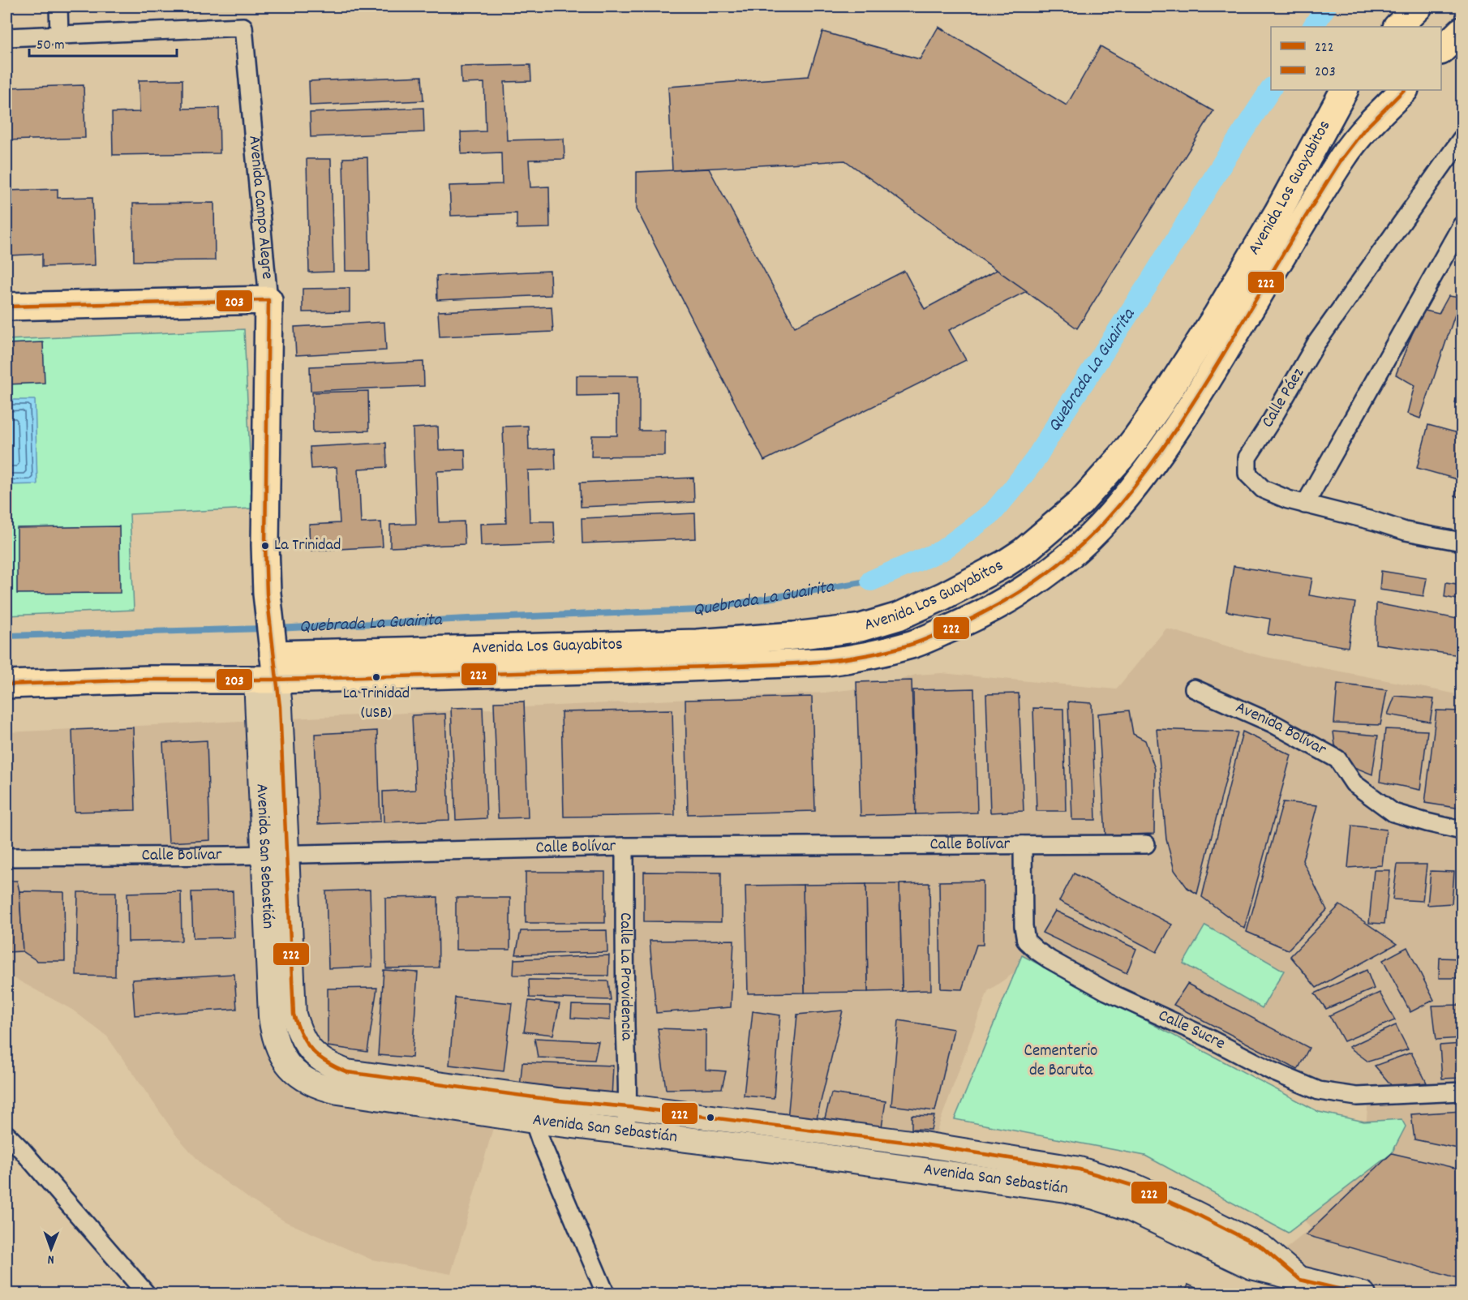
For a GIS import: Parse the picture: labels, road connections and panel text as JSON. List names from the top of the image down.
{
  "streets": {
    "main road": ["Avenida Los Guayabitos", "Avenida Campo Alegre"],
    "street": [
      "Calle Páez",
      "Avenida Bolívar",
      "Calle Bolívar",
      "Avenida San Sebastián",
      "Calle La Providencia",
      "Calle Sucre"
    ]
  },
  "crossings": [
    ["Avenida Los Guayabitos", "Avenida Campo Alegre"],
    ["Avenida Los Guayabitos", "Avenida San Sebastián"],
    ["Avenida Campo Alegre", "Avenida San Sebastián"],
    ["Calle Bolívar", "Avenida San Sebastián"],
    ["Calle Bolívar", "Calle La Providencia"],
    ["Calle Bolívar", "Calle Sucre"],
    ["Avenida San Sebastián", "Calle La Providencia"]
  ],
  "water": ["Quebrada La Guairita"],
  "parks": ["Cementerio de Baruta"],
  "places": ["La Trinidad", "La Trinidad (USB)"],
  "lines": ["transit line 222", "transit line 203"],
  "legend": ["222", "203"],
  "scale_bar": "50 m",
  "north": "bottom"
}
